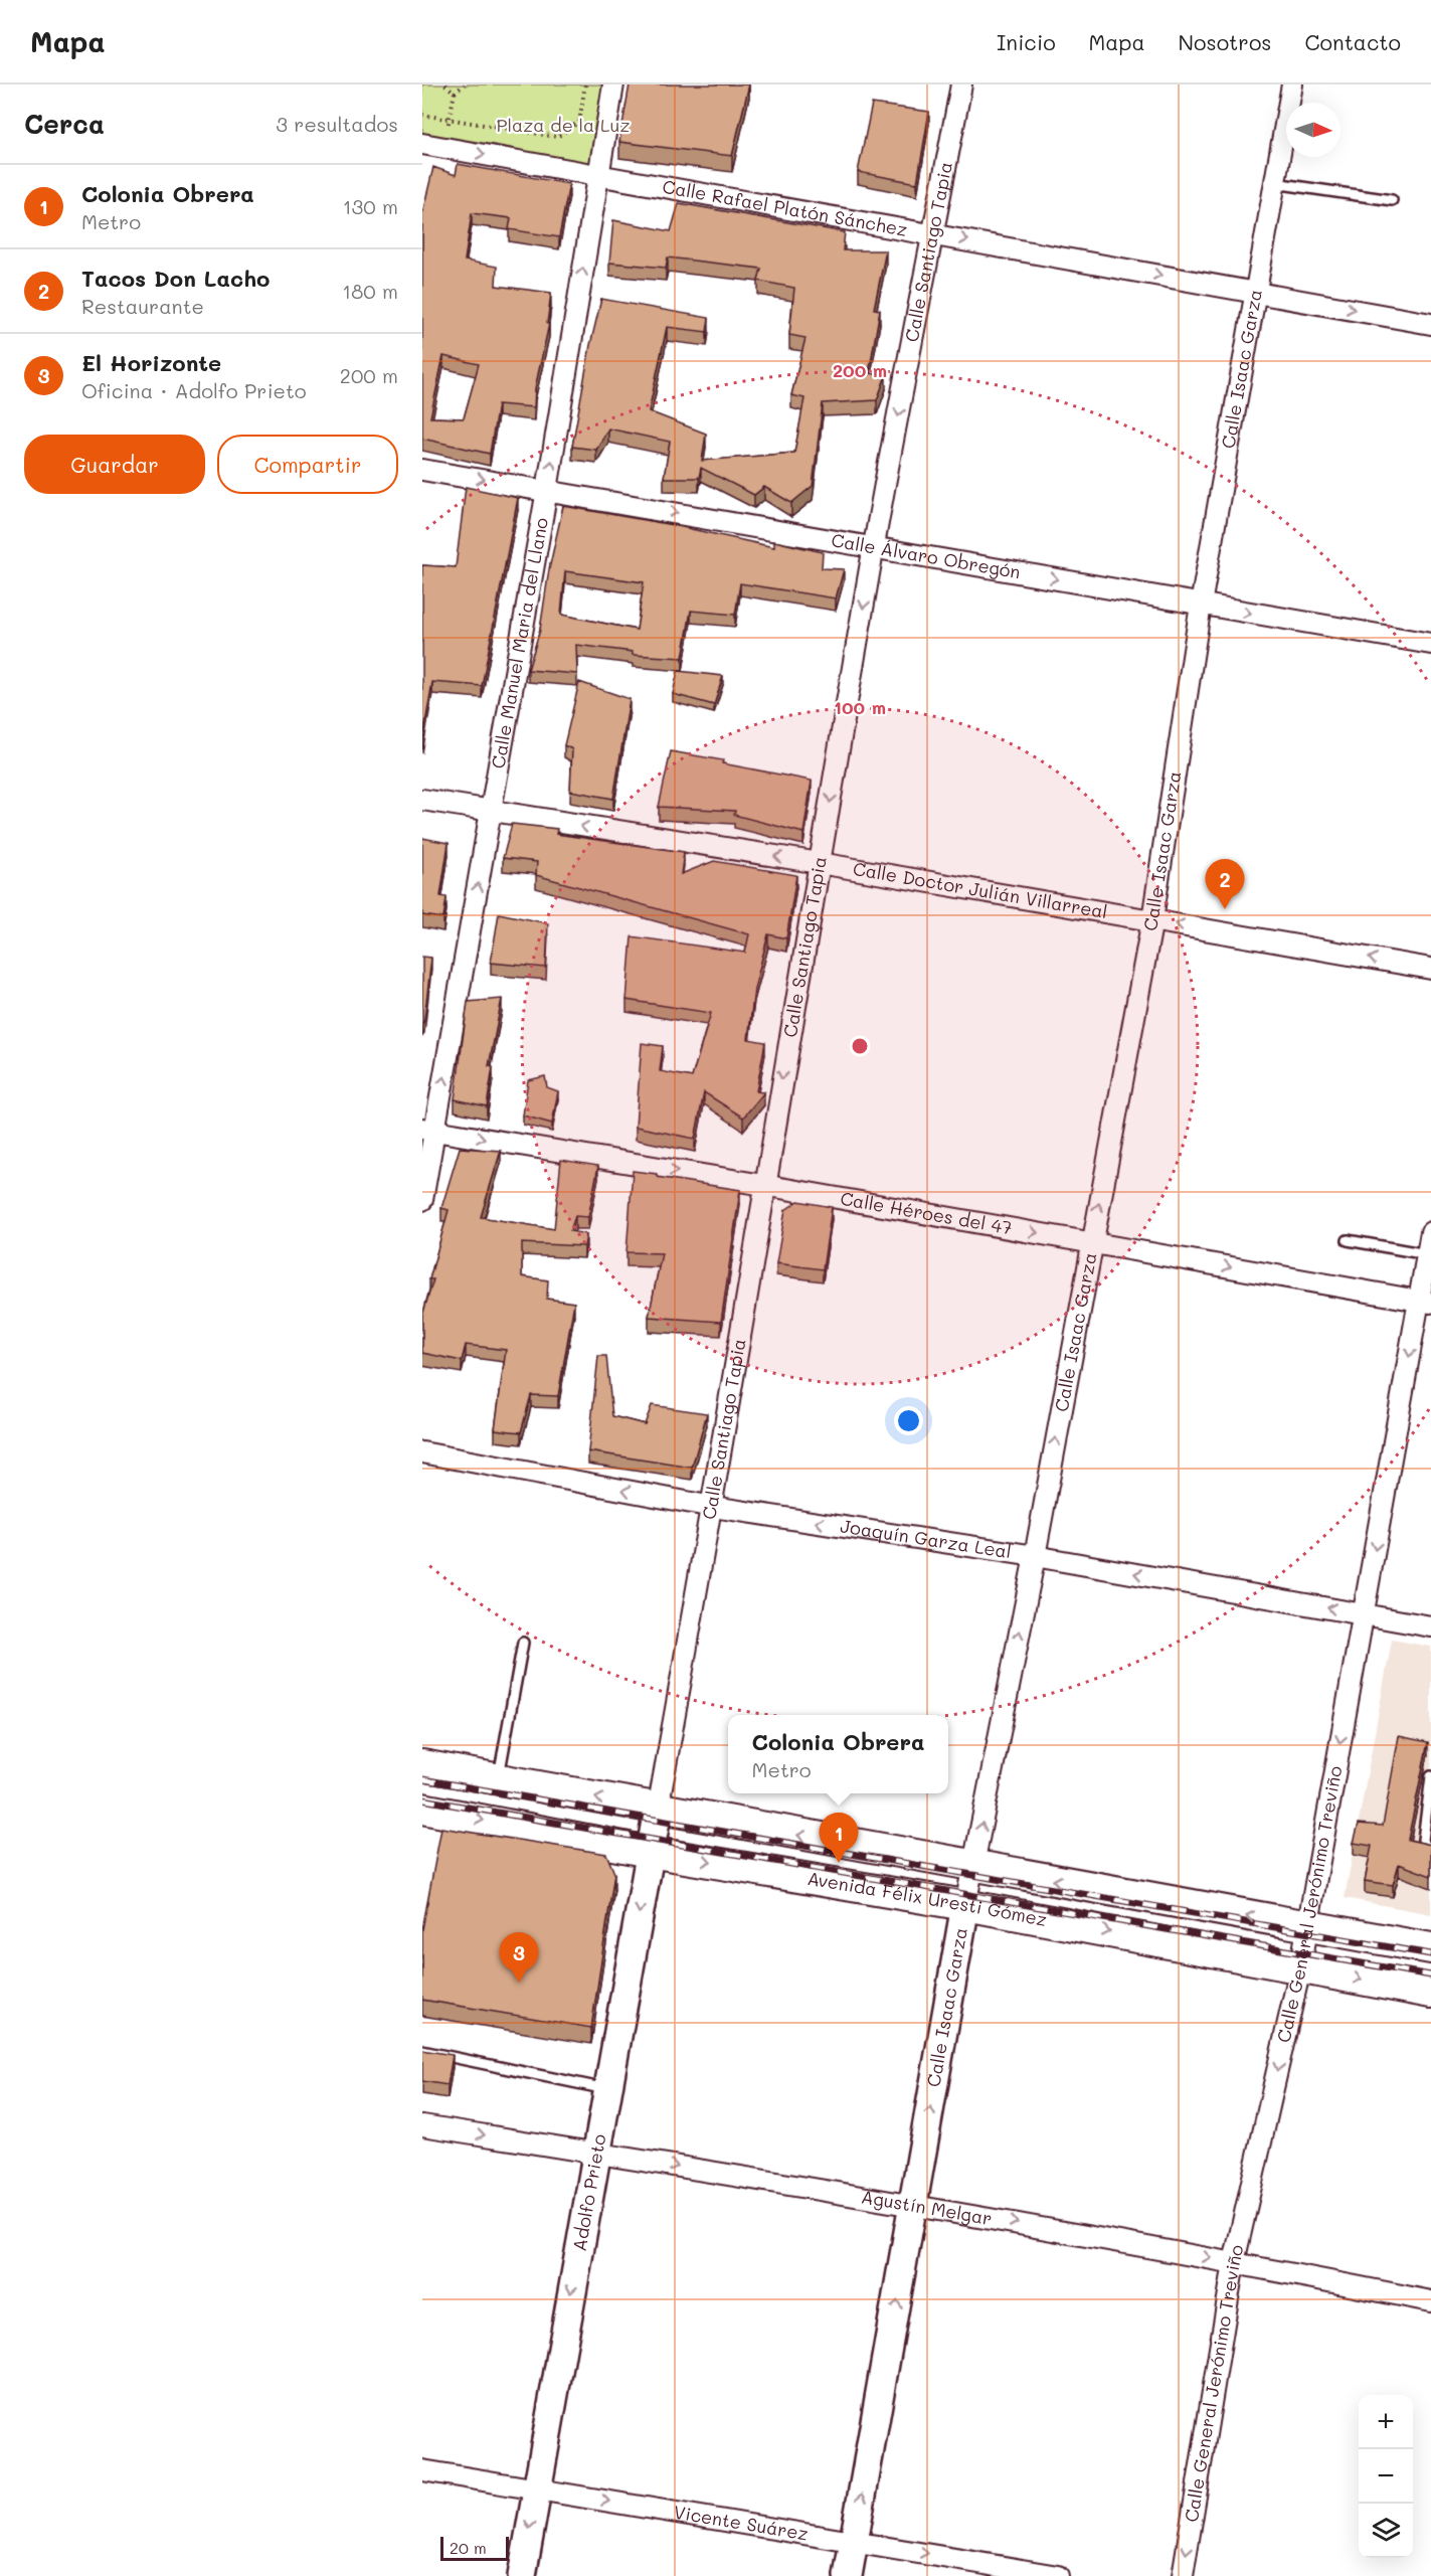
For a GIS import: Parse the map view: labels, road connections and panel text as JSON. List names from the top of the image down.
{
  "streets": {
    "main road": ["Avenida Félix Uresti Gómez"],
    "street": [
      "Calle Rafael Platón Sánchez",
      "Calle Santiago Tapia",
      "Calle Isaac Garza",
      "Calle Álvaro Obregón",
      "Calle Manuel Maria del Llano",
      "Calle Doctor Julián Villarreal",
      "Calle Héroes del 47",
      "Joaquín Garza Leal",
      "Calle General Jerónimo Treviño",
      "Adolfo Prieto",
      "Agustín Melgar",
      "Vicente Suárez"
    ]
  },
  "crossings": [
    ["Calle Rafael Platón Sánchez", "Calle Santiago Tapia"],
    ["Calle Rafael Platón Sánchez", "Calle Isaac Garza"],
    ["Calle Rafael Platón Sánchez", "Calle Manuel Maria del Llano"],
    ["Calle Santiago Tapia", "Calle Álvaro Obregón"],
    ["Calle Santiago Tapia", "Calle Doctor Julián Villarreal"],
    ["Calle Santiago Tapia", "Calle Héroes del 47"],
    ["Calle Santiago Tapia", "Joaquín Garza Leal"],
    ["Calle Santiago Tapia", "Adolfo Prieto"],
    ["Calle Isaac Garza", "Calle Álvaro Obregón"],
    ["Calle Isaac Garza", "Calle Doctor Julián Villarreal"],
    ["Calle Isaac Garza", "Calle Héroes del 47"],
    ["Calle Isaac Garza", "Joaquín Garza Leal"],
    ["Calle Isaac Garza", "Avenida Félix Uresti Gómez"],
    ["Calle Isaac Garza", "Agustín Melgar"],
    ["Calle Isaac Garza", "Vicente Suárez"],
    ["Calle Álvaro Obregón", "Calle Manuel Maria del Llano"],
    ["Calle Manuel Maria del Llano", "Calle Doctor Julián Villarreal"],
    ["Calle Manuel Maria del Llano", "Calle Héroes del 47"],
    ["Calle Héroes del 47", "Calle General Jerónimo Treviño"],
    ["Joaquín Garza Leal", "Calle General Jerónimo Treviño"],
    ["Avenida Félix Uresti Gómez", "Calle General Jerónimo Treviño"],
    ["Avenida Félix Uresti Gómez", "Adolfo Prieto"],
    ["Calle General Jerónimo Treviño", "Agustín Melgar"],
    ["Adolfo Prieto", "Agustín Melgar"],
    ["Adolfo Prieto", "Vicente Suárez"]
  ],
  "one_way": [
    "Calle Rafael Platón Sánchez",
    "Calle Santiago Tapia",
    "Calle Isaac Garza",
    "Calle Álvaro Obregón",
    "Calle Manuel Maria del Llano",
    "Calle Doctor Julián Villarreal",
    "Calle Héroes del 47",
    "Joaquín Garza Leal",
    "Calle General Jerónimo Treviño",
    "Adolfo Prieto",
    "Agustín Melgar",
    "Vicente Suárez"
  ],
  "parks": ["Plaza de la Luz"],
  "scale_bar": "20 m",
  "north": "right",
  "page": {
    "header": "Mapa",
    "nav": [
      "Inicio",
      "Mapa",
      "Nosotros",
      "Contacto"
    ],
    "heading": ["Cerca", "3 resultados"],
    "list": [
      {
        "mark": "1",
        "name": "Colonia Obrera",
        "note": "Metro",
        "value": "130 m"
      },
      {
        "mark": "2",
        "name": "Tacos Don Lacho",
        "note": "Restaurante",
        "value": "180 m"
      },
      {
        "mark": "3",
        "name": "El Horizonte",
        "note": "Oficina · Adolfo Prieto",
        "value": "200 m"
      }
    ],
    "buttons": ["Guardar", "Compartir"],
    "pins": ["2", "1", "3"],
    "popup": ["Colonia Obrera", "Metro"],
    "map_buttons": ["+", "−"],
    "scale": "20 m"
  },
  "rings": ["200 m", "100 m"]
}
